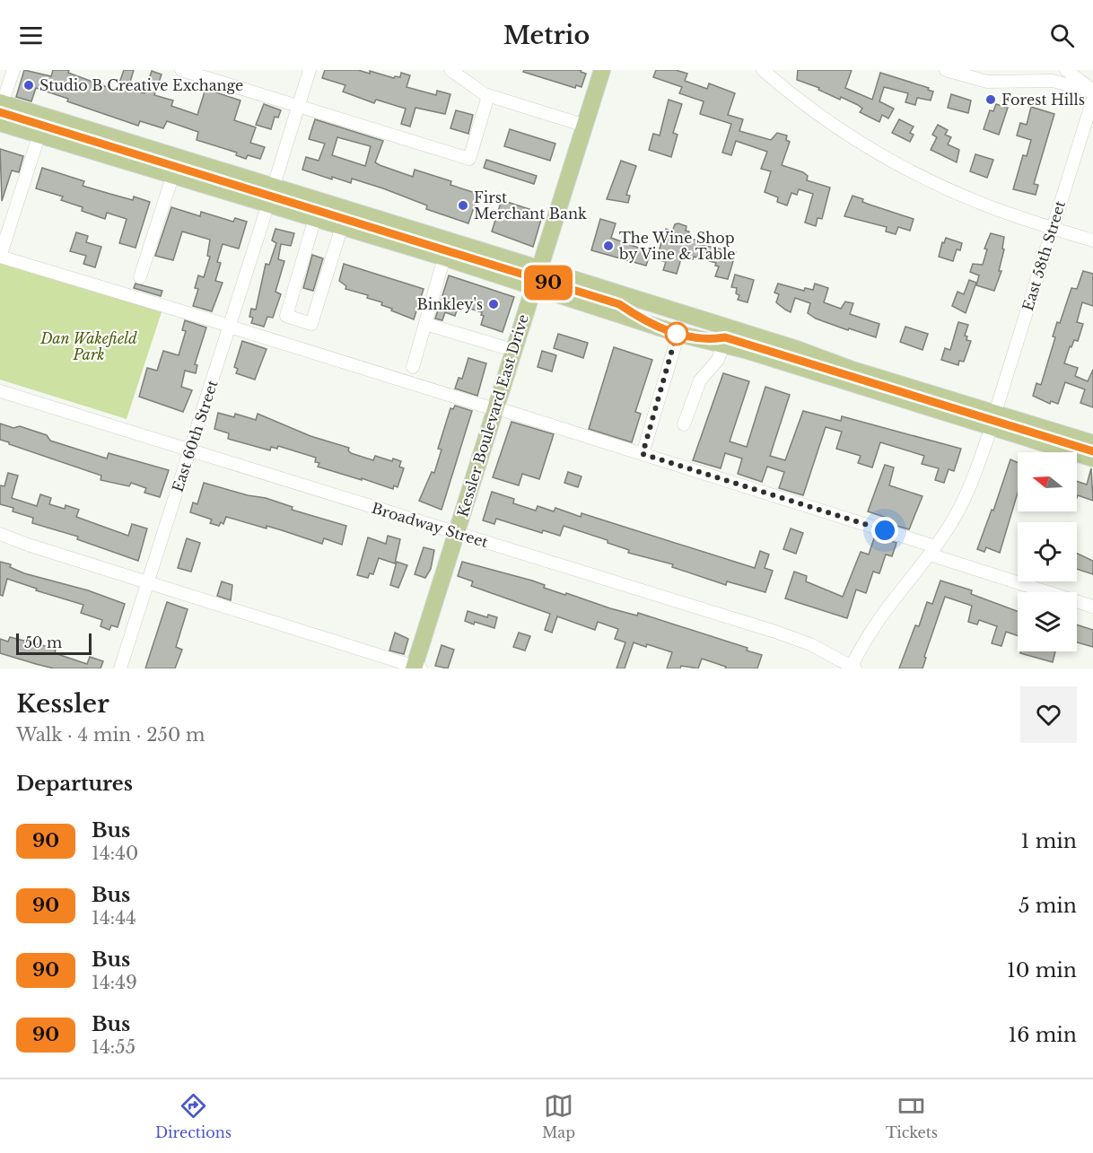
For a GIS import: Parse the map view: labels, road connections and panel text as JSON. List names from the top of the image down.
{
  "streets": {
    "main road": ["Kessler Boulevard East Drive"],
    "street": ["East 58th Street", "East 60th Street", "Broadway Street"]
  },
  "crossings": [
    ["East 58th Street", "Broadway Street"],
    ["Kessler Boulevard East Drive", "Broadway Street"],
    ["East 60th Street", "Broadway Street"]
  ],
  "parks": ["Dan Wakefield Park"],
  "places": [
    "Studio B Creative Exchange",
    "Forest Hills",
    "First Merchant Bank",
    "The Wine Shop by Vine & Table",
    "Binkley's"
  ],
  "lines": ["bus line 90"],
  "scale_bar": "50 m",
  "north": "left",
  "page": {
    "header": "Metrio",
    "on_map": "90",
    "scale": "50 m",
    "heading": [
      ["Kessler", "Walk · 4 min · 250 m"],
      "Departures"
    ],
    "list": [
      {
        "mark": "90",
        "name": "Bus",
        "note": "14:40",
        "value": "1 min"
      },
      {
        "mark": "90",
        "name": "Bus",
        "note": "14:44",
        "value": "5 min"
      },
      {
        "mark": "90",
        "name": "Bus",
        "note": "14:49",
        "value": "10 min"
      },
      {
        "mark": "90",
        "name": "Bus",
        "note": "14:55",
        "value": "16 min"
      }
    ],
    "tabs": ["Directions", "Map", "Tickets"]
  }
}
